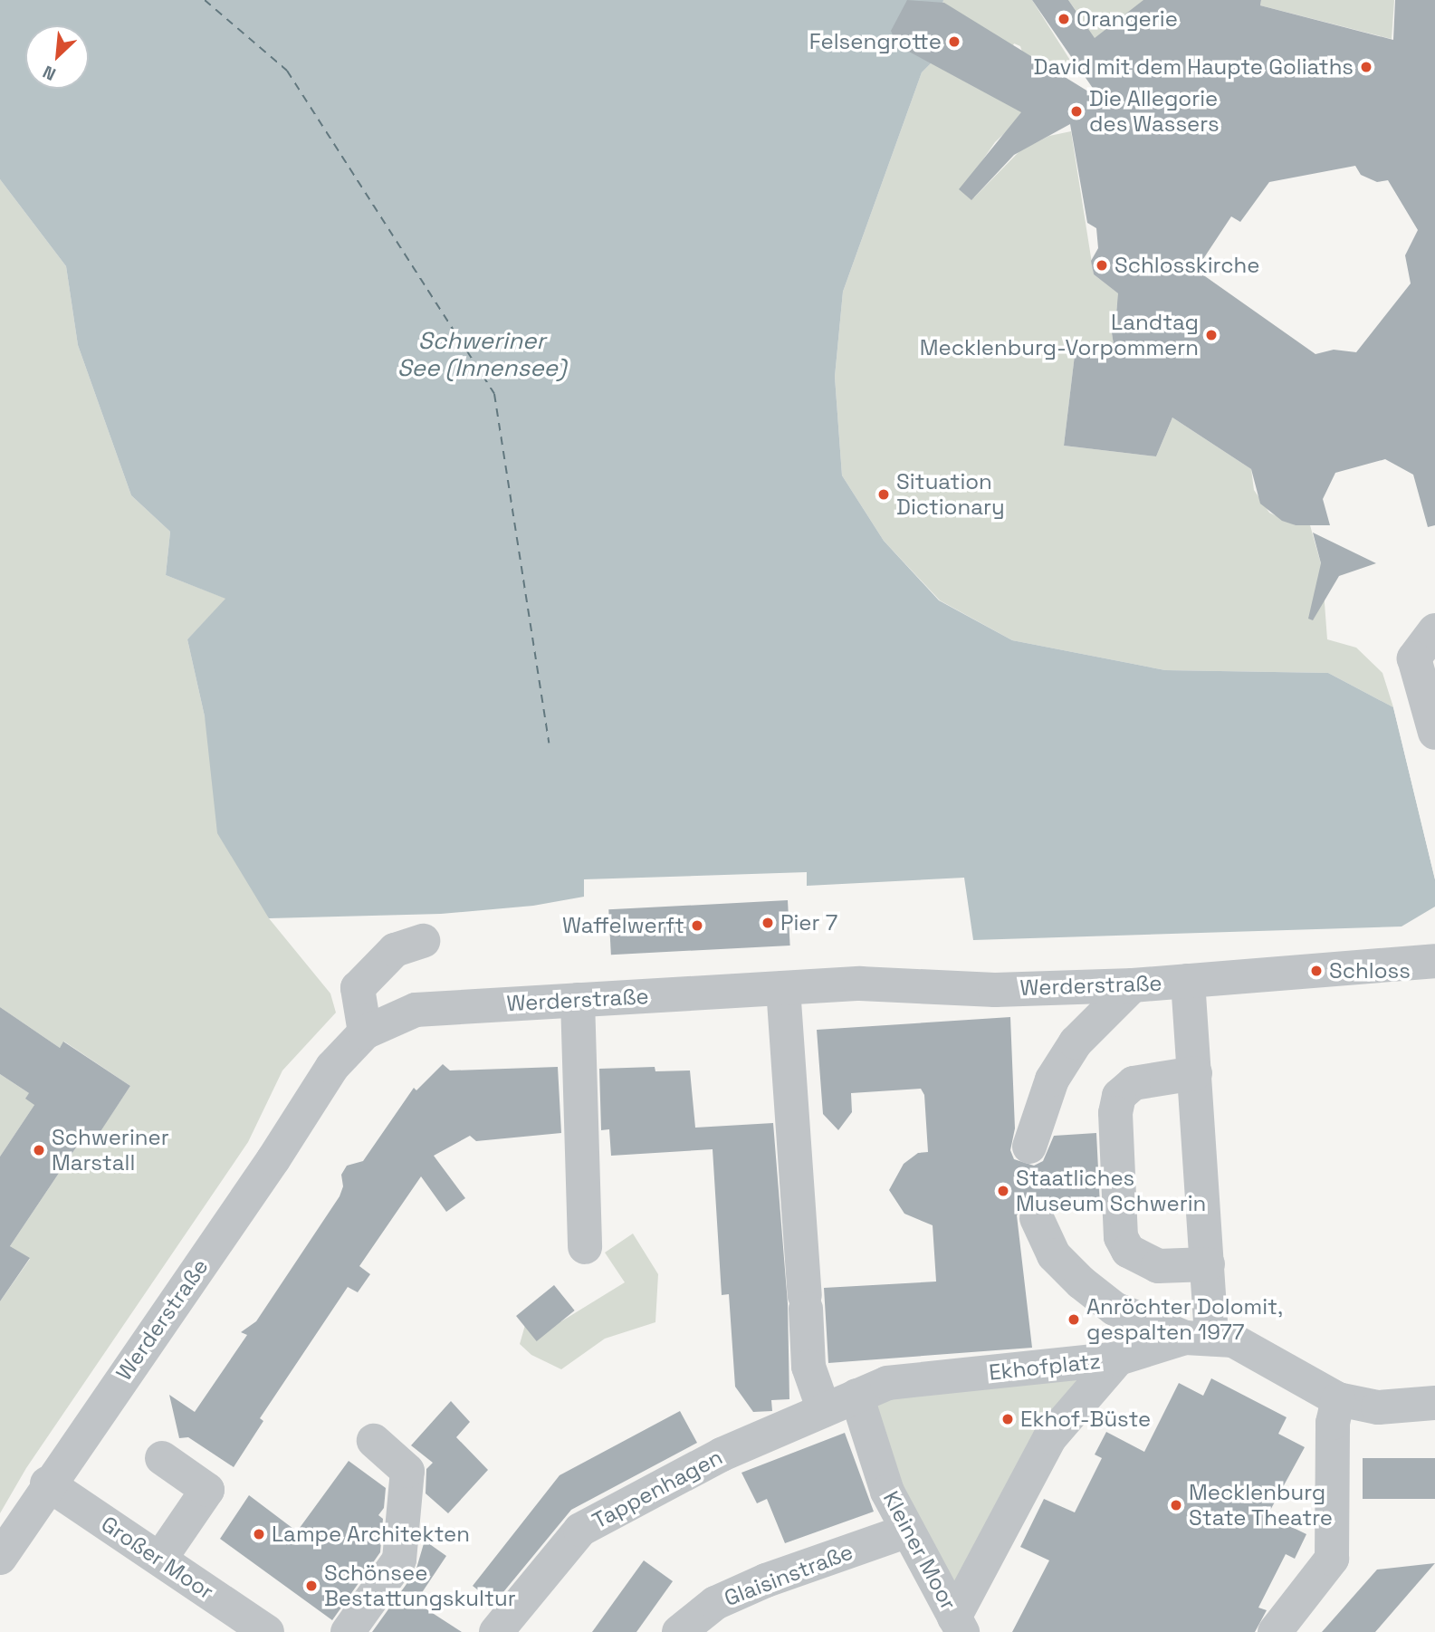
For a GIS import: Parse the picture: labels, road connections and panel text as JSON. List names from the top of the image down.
{
  "streets": {
    "street": [
      "Werderstraße",
      "Ekhofplatz",
      "Tappenhagen",
      "Kleiner Moor",
      "Großer Moor",
      "Glaisinstraße"
    ]
  },
  "crossings": [
    ["Werderstraße", "Großer Moor"],
    ["Ekhofplatz", "Tappenhagen"],
    ["Ekhofplatz", "Kleiner Moor"],
    ["Tappenhagen", "Kleiner Moor"],
    ["Kleiner Moor", "Glaisinstraße"]
  ],
  "water": ["Schweriner See (Innensee)"],
  "places": [
    "Orangerie",
    "Felsengrotte",
    "David mit dem Haupte Goliaths",
    "Die Allegorie des Wassers",
    "Schlosskirche",
    "Landtag Mecklenburg-Vorpommern",
    "Situation Dictionary",
    "Pier 7",
    "Waffelwerft",
    "Schloss",
    "Schweriner Marstall",
    "Staatliches Museum Schwerin",
    "Anröchter Dolomit, gespalten 1977",
    "Ekhof-Büste",
    "Mecklenburg State Theatre",
    "Lampe Architekten",
    "Schönsee Bestattungskultur"
  ],
  "north": "bottom left"
}
